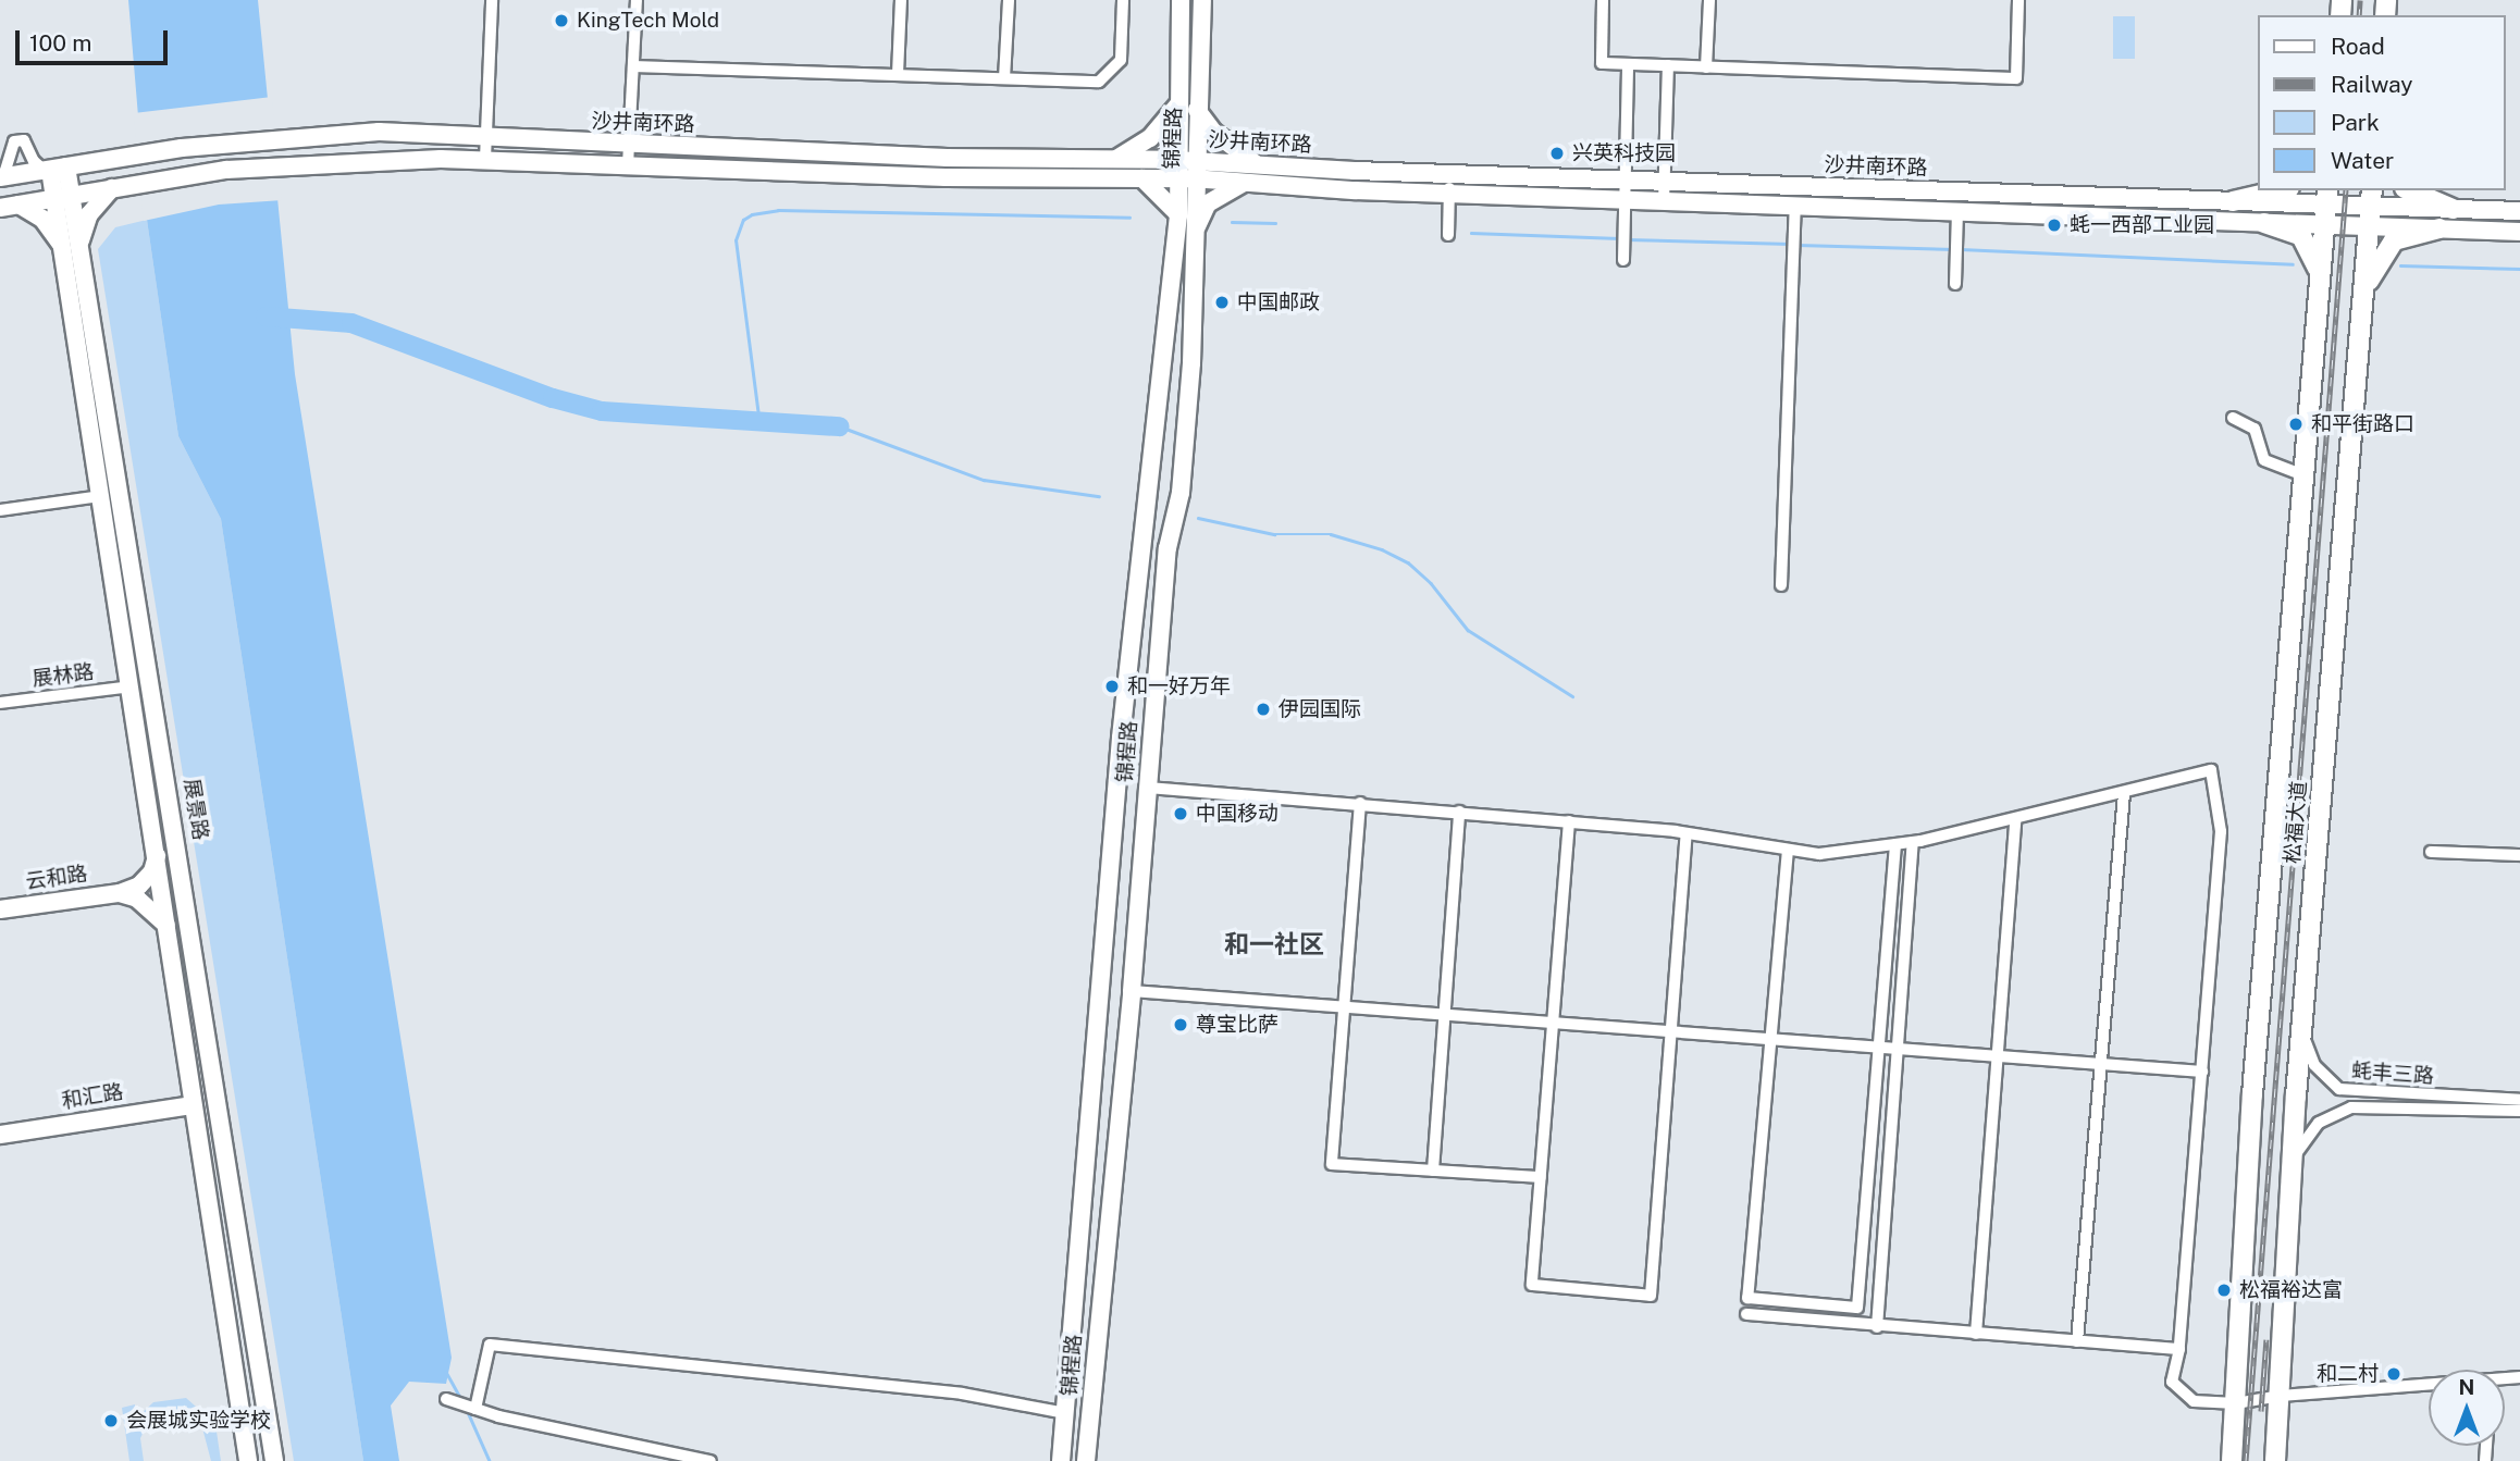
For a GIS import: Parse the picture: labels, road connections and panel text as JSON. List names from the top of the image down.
{
  "streets": {
    "main road": [
      "沙井南环路",
      "锦程路",
      "展景路",
      "松福大道",
      "云和路",
      "和汇路"
    ],
    "street": ["展林路", "蚝丰三路"]
  },
  "crossings": [
    ["沙井南环路", "锦程路"],
    ["沙井南环路", "展景路"],
    ["沙井南环路", "松福大道"],
    ["展林路", "展景路"],
    ["展景路", "和汇路"],
    ["松福大道", "蚝丰三路"]
  ],
  "districts": ["和一社区"],
  "places": [
    "KingTech Mold",
    "兴英科技园",
    "蚝一西部工业园",
    "中国邮政",
    "和平街路口",
    "和一好万年",
    "伊园国际",
    "中国移动",
    "尊宝比萨",
    "松福裕达富",
    "和二村",
    "会展城实验学校"
  ],
  "legend": [
    "Road",
    "Railway",
    "Park",
    "Water"
  ],
  "scale_bar": "100 m",
  "north": "top"
}
